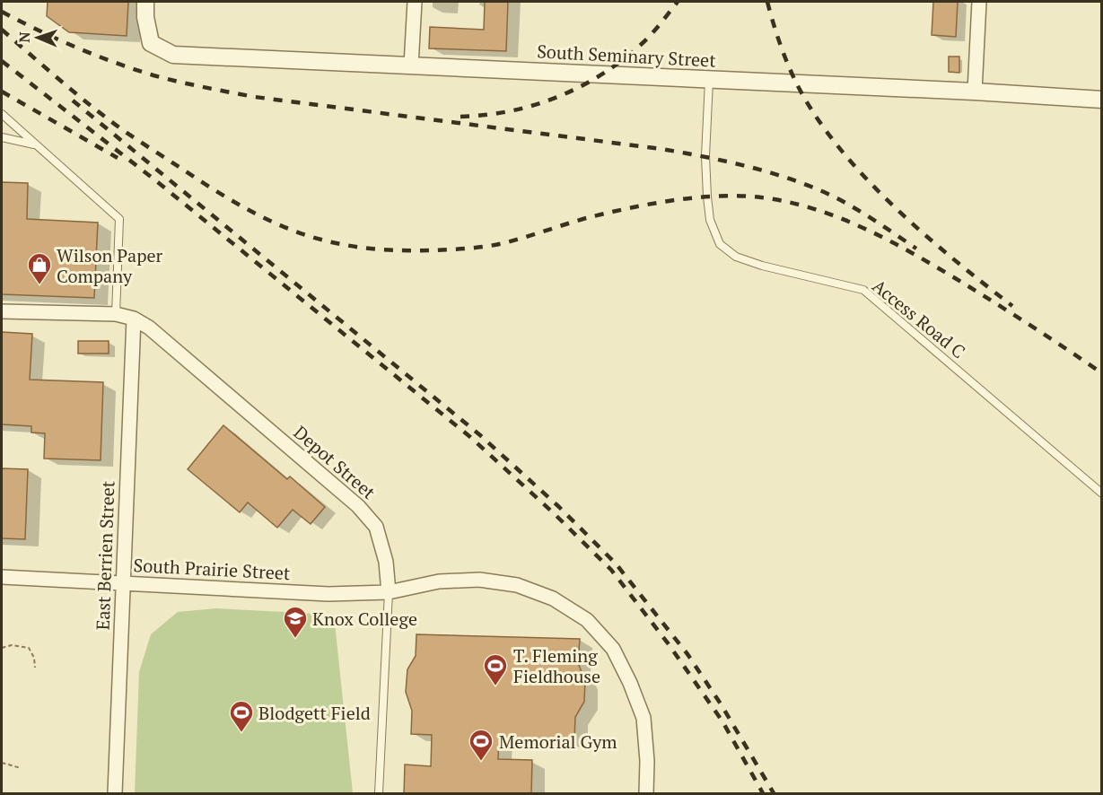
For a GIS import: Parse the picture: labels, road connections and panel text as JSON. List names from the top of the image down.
{
  "streets": {
    "street": [
      "South Seminary Street",
      "Depot Street",
      "East Berrien Street",
      "South Prairie Street"
    ],
    "lane": ["Access Road C"]
  },
  "crossings": [
    ["South Seminary Street", "Access Road C"],
    ["Depot Street", "East Berrien Street"],
    ["Depot Street", "South Prairie Street"],
    ["East Berrien Street", "South Prairie Street"]
  ],
  "places": {
    "shop": ["Wilson Paper Company"],
    "school or university": ["Knox College"],
    "sports": ["T. Fleming Fieldhouse", "Blodgett Field", "Memorial Gym"]
  },
  "north": "left"
}
